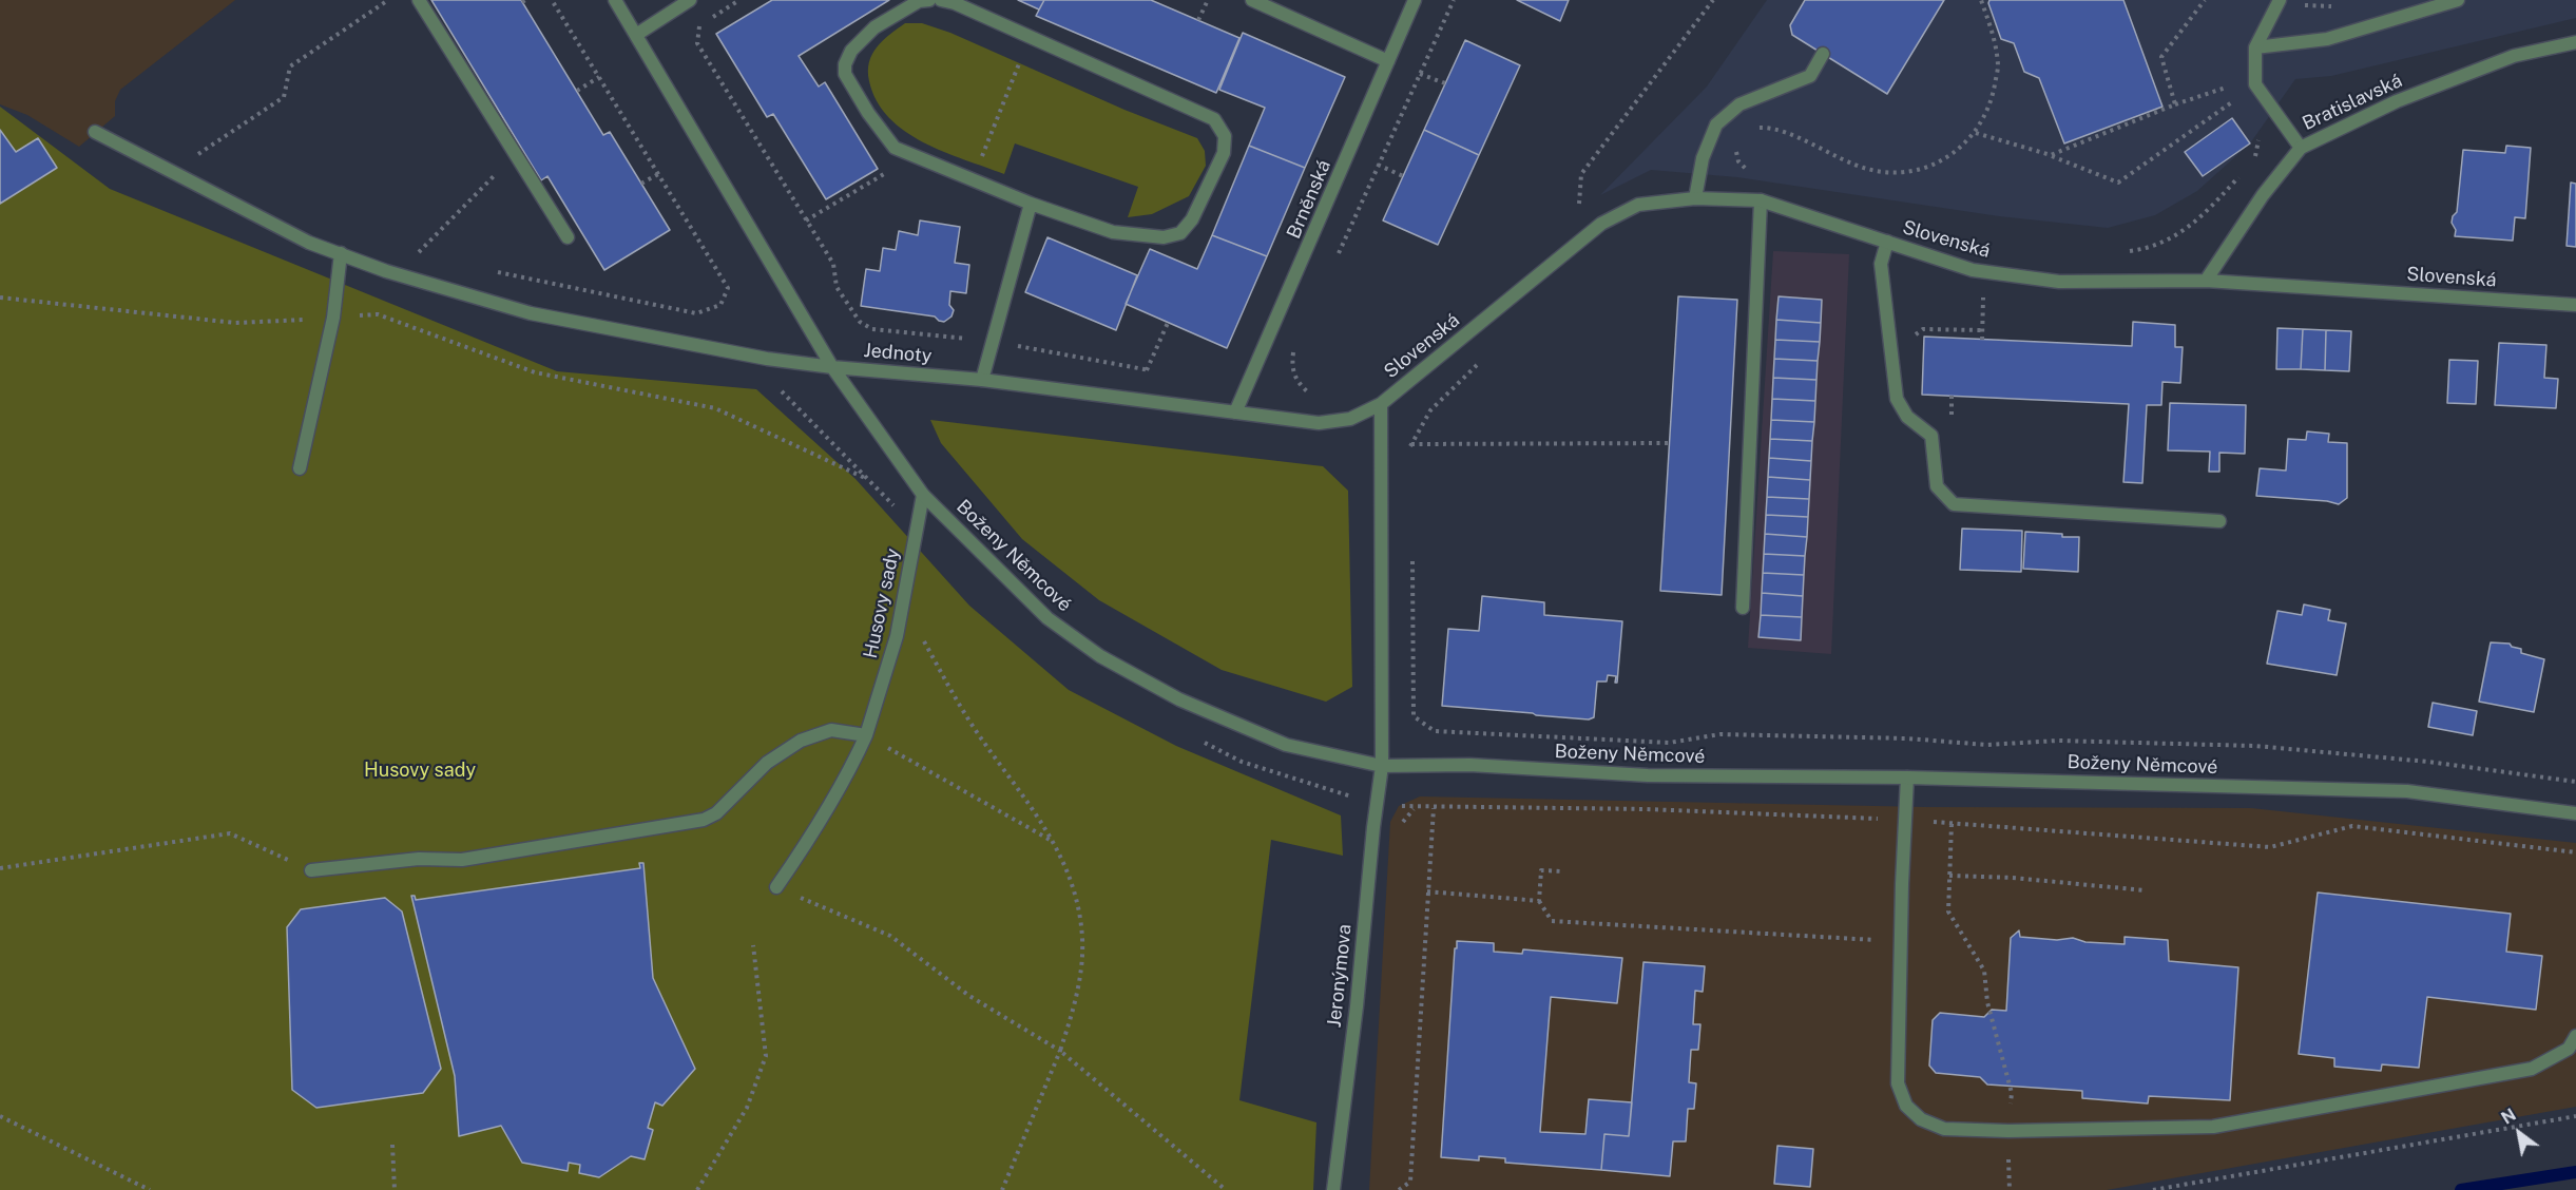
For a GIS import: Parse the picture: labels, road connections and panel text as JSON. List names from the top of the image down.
{
  "streets": {
    "street": [
      "Bratislavská",
      "Brněnská",
      "Slovenská",
      "Jednoty",
      "Boženy Němcové",
      "Husovy sady",
      "Jeronýmova"
    ]
  },
  "crossings": [
    ["Bratislavská", "Slovenská"],
    ["Brněnská", "Jednoty"],
    ["Slovenská", "Jednoty"],
    ["Slovenská", "Jeronýmova"],
    ["Jednoty", "Boženy Němcové"],
    ["Jednoty", "Jeronýmova"],
    ["Boženy Němcové", "Husovy sady"],
    ["Boženy Němcové", "Jeronýmova"]
  ],
  "parks": ["Husovy sady"],
  "north": "top left"
}
